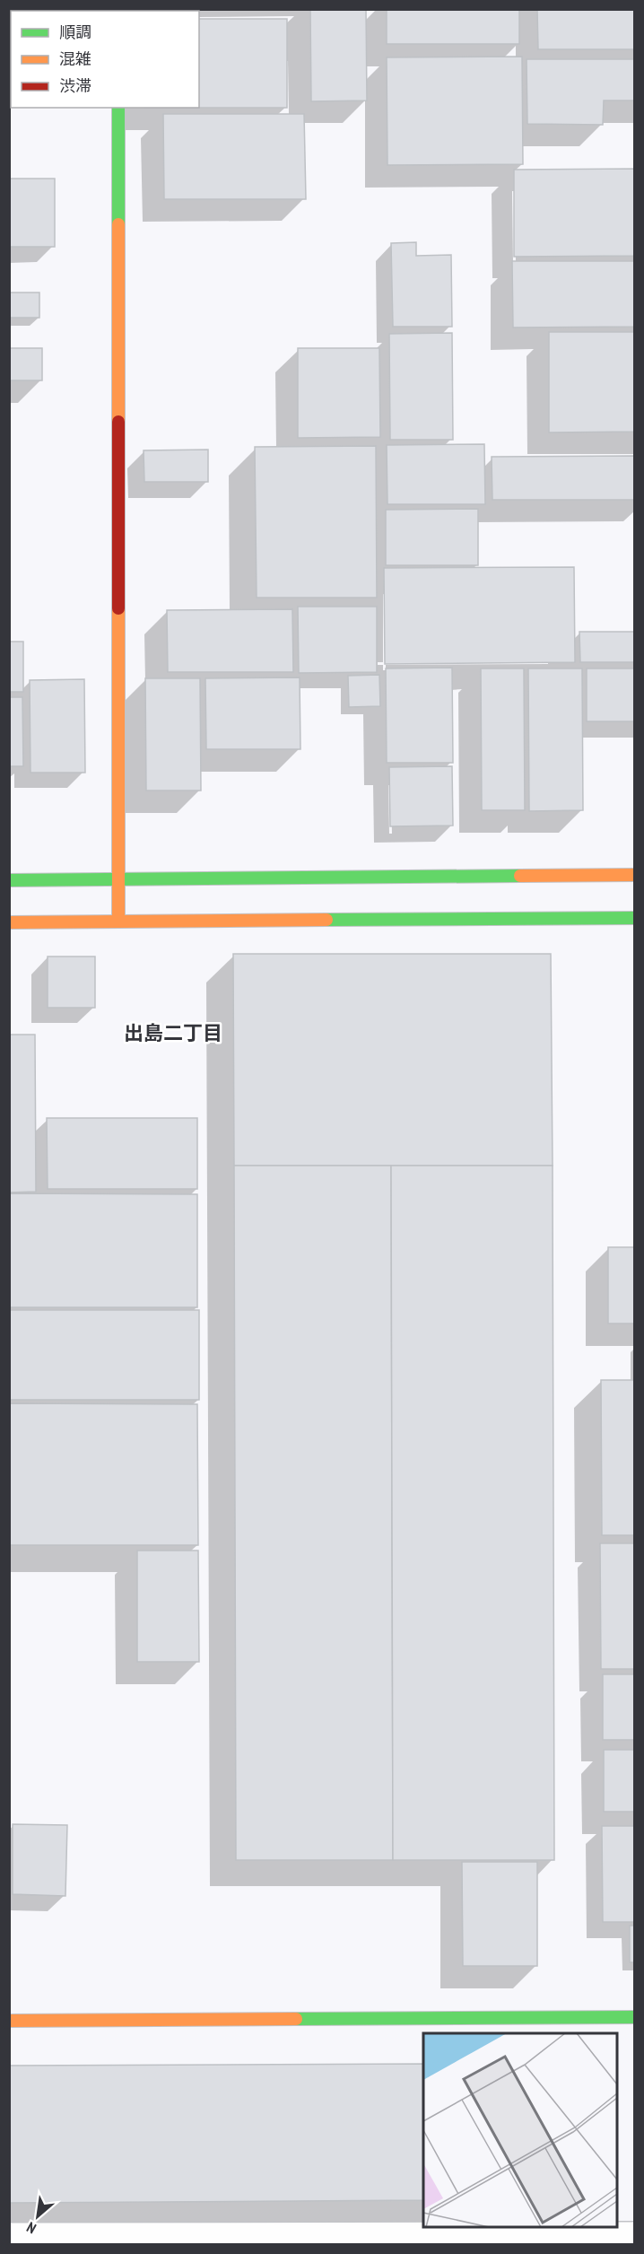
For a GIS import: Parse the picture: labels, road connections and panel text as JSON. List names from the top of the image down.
{
  "districts": ["出島二丁目"],
  "legend": ["順調", "混雑", "渋滞"],
  "north": "bottom left"
}
